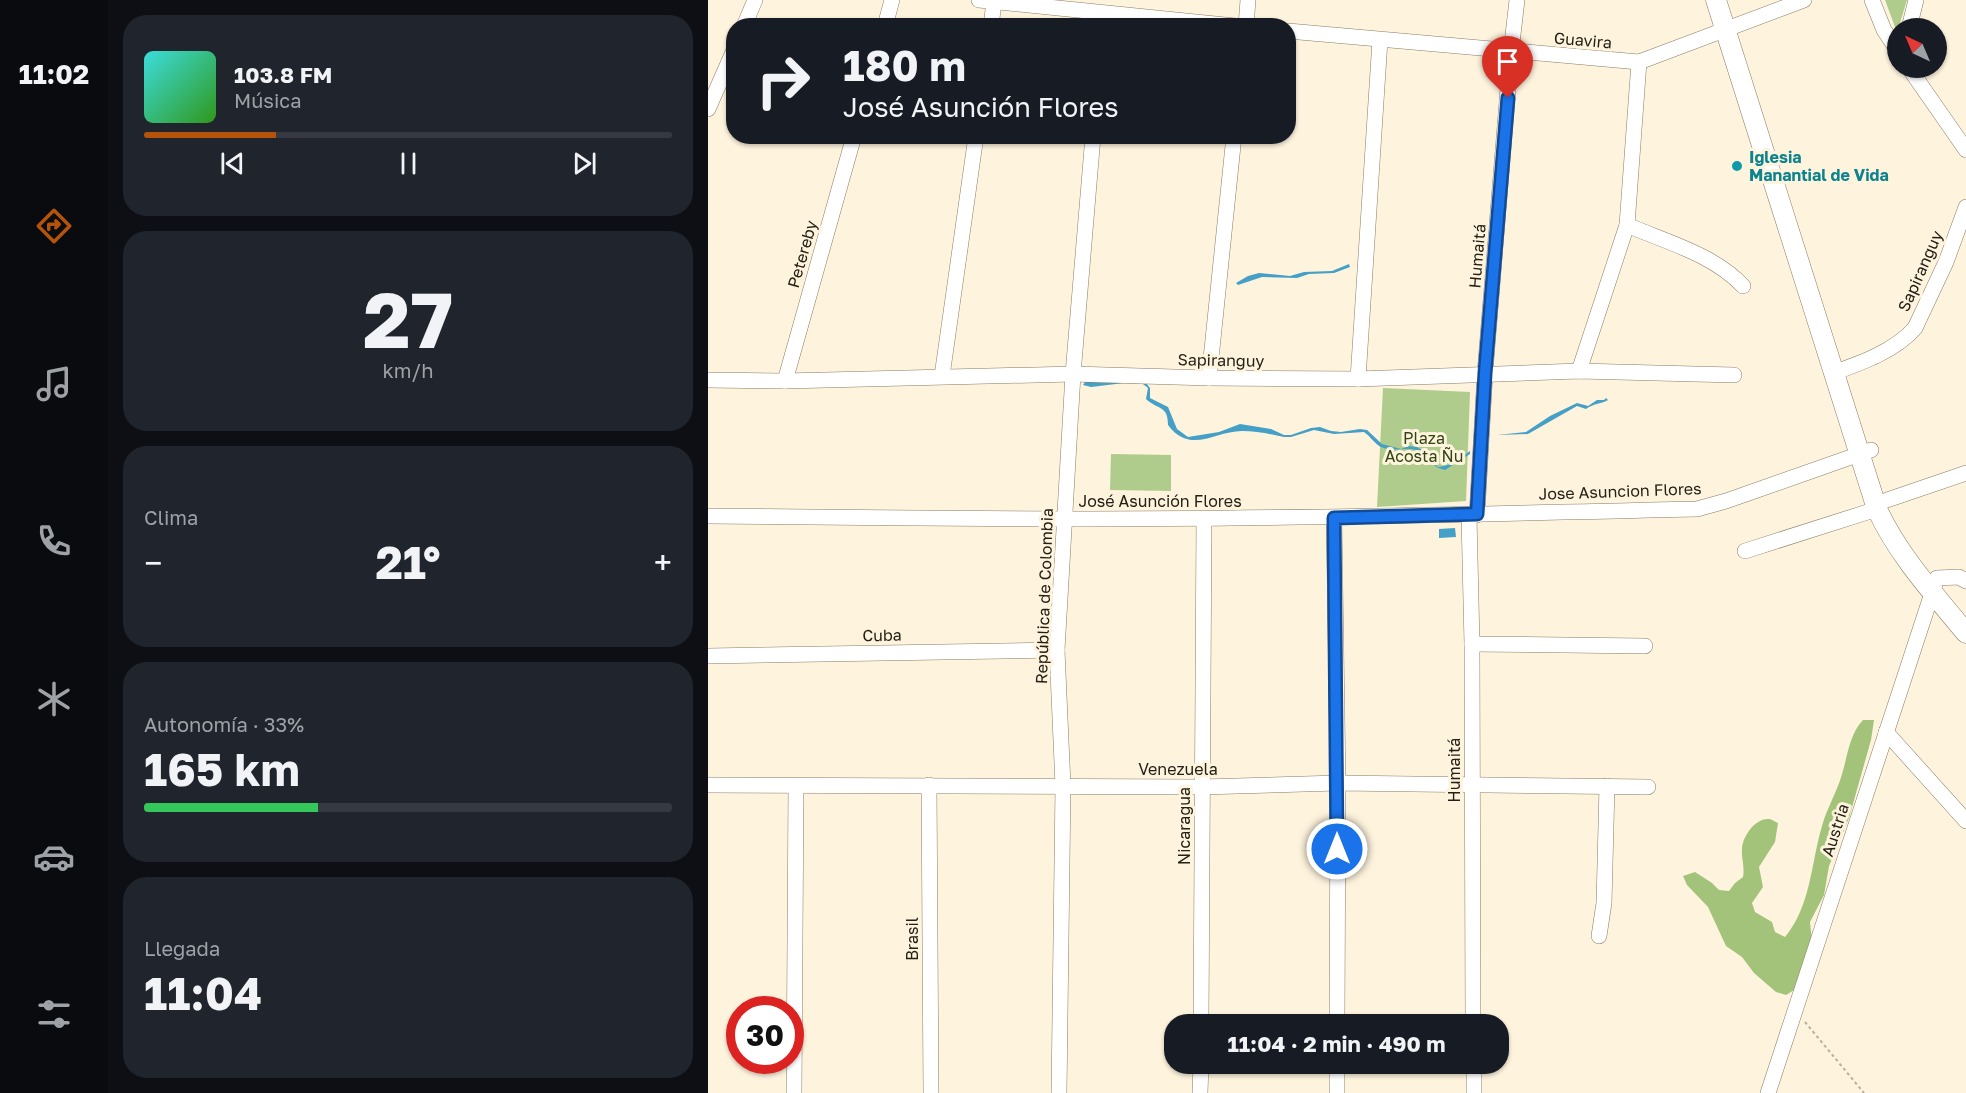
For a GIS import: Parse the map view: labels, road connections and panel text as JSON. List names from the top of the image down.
{
  "streets": {
    "street": [
      "Guavira",
      "Petereby",
      "Humaitá",
      "Sapiranguy",
      "Jose Asuncion Flores",
      "José Asunción Flores",
      "República de Colombia",
      "Cuba",
      "Venezuela",
      "Nicaragua",
      "Austria",
      "Brasil"
    ]
  },
  "crossings": [
    ["Guavira", "Humaitá"],
    ["Petereby", "Sapiranguy"],
    ["Humaitá", "Sapiranguy"],
    ["Humaitá", "Jose Asuncion Flores"],
    ["Humaitá", "José Asunción Flores"],
    ["Humaitá", "Venezuela"],
    ["Sapiranguy", "República de Colombia"],
    ["Jose Asuncion Flores", "José Asunción Flores"],
    ["José Asunción Flores", "República de Colombia"],
    ["José Asunción Flores", "Nicaragua"],
    ["República de Colombia", "Cuba"],
    ["República de Colombia", "Venezuela"],
    ["Venezuela", "Nicaragua"],
    ["Venezuela", "Brasil"]
  ],
  "parks": ["Plaza Acosta Ñu"],
  "places": ["Iglesia Manantial de Vida"],
  "north": "top left",
  "page": {
    "tabs": "11:02",
    "turn": ["180 m", "José Asunción Flores"],
    "song": ["103.8 FM", "Música"],
    "tile": [
      ["27", "km/h"],
      "Clima",
      ["Autonomía · 33%", "165 km"],
      ["Llegada", "11:04"]
    ],
    "heat": ["−", "21°", "+"],
    "limit": "30",
    "trip": "11:04 · 2 min · 490 m"
  }
}
